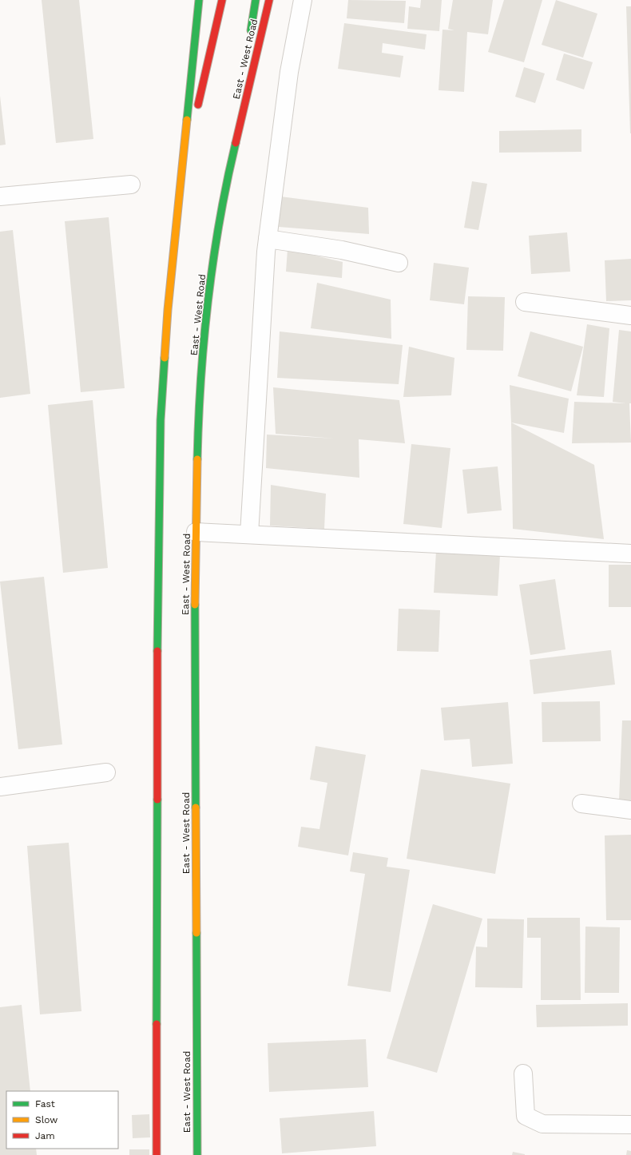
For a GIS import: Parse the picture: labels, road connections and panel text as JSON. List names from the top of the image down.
{
  "streets": {
    "main road": ["East - West Road"]
  },
  "legend": ["Fast", "Slow", "Jam"]
}
